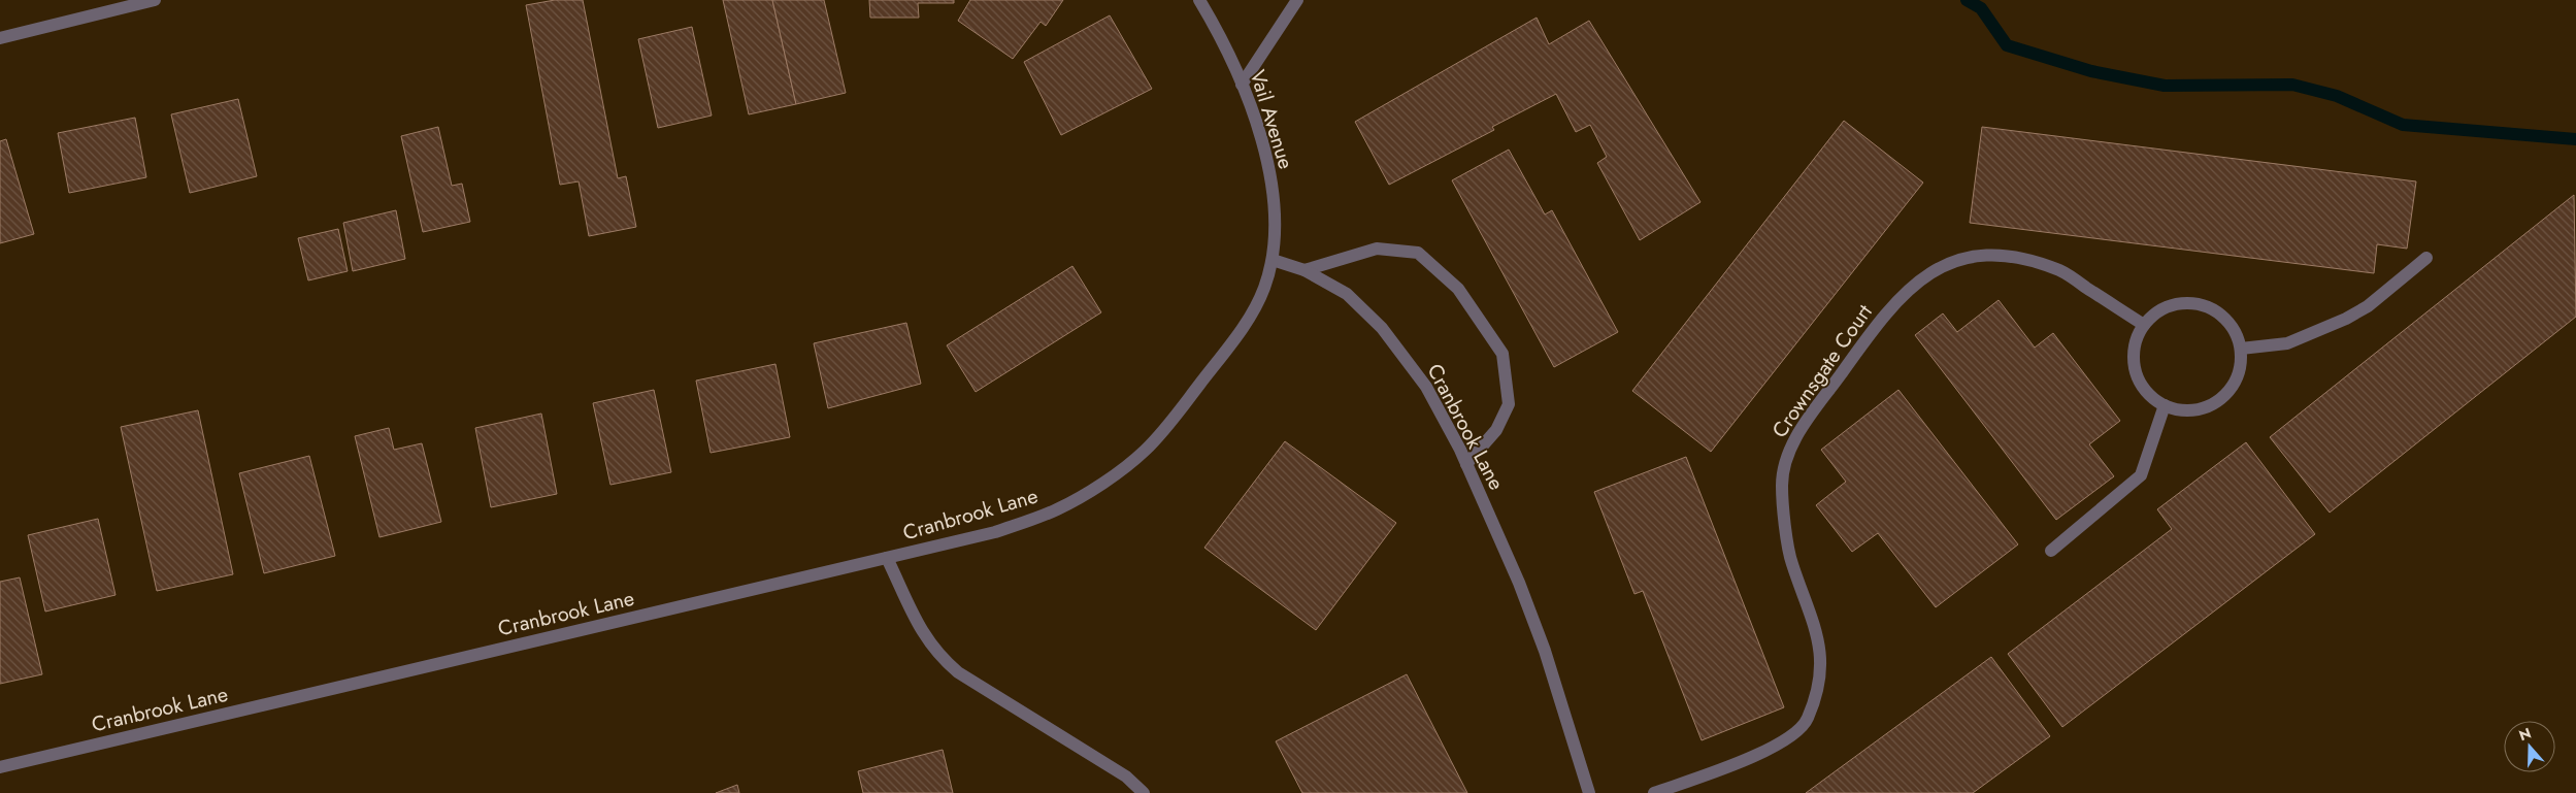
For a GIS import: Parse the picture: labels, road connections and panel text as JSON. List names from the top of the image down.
{
  "streets": {
    "street": ["Vail Avenue", "Crownsgate Court", "Cranbrook Lane"]
  },
  "crossings": [
    ["Vail Avenue", "Cranbrook Lane"]
  ],
  "north": "top"
}
